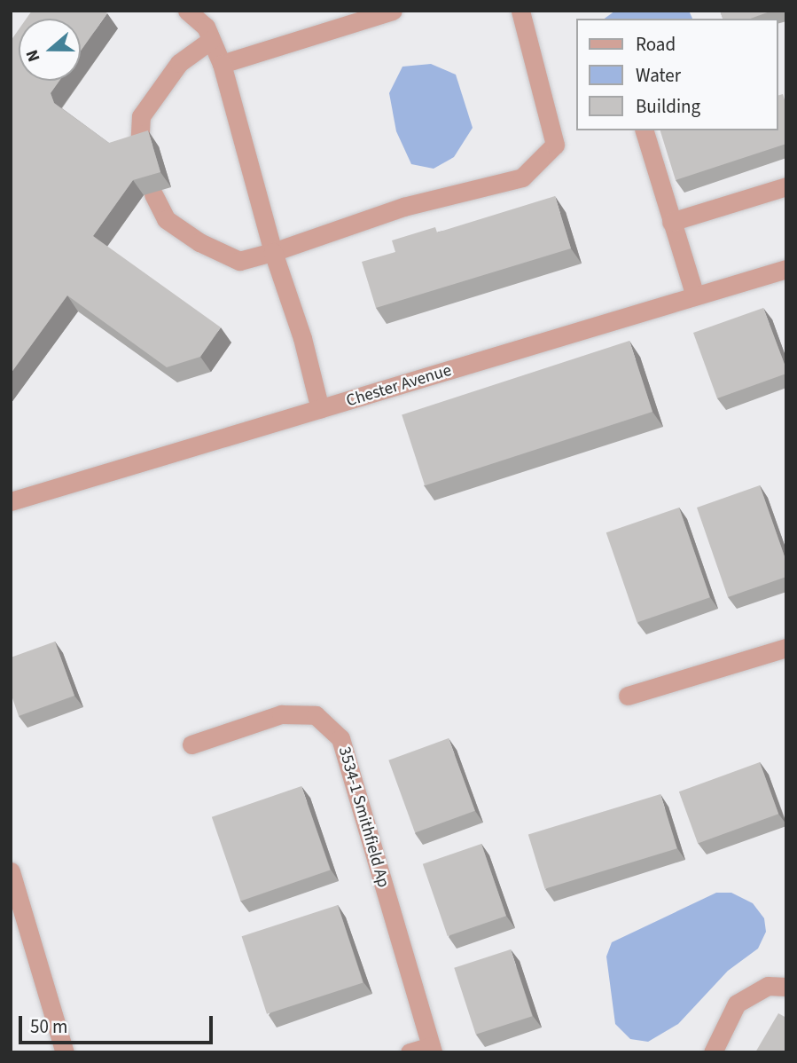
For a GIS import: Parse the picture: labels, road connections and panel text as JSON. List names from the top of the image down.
{
  "streets": {
    "street": ["Chester Avenue", "3534-1 Smithfield Ap"]
  },
  "legend": ["Road", "Water", "Building"],
  "scale_bar": "50 m",
  "north": "left"
}
